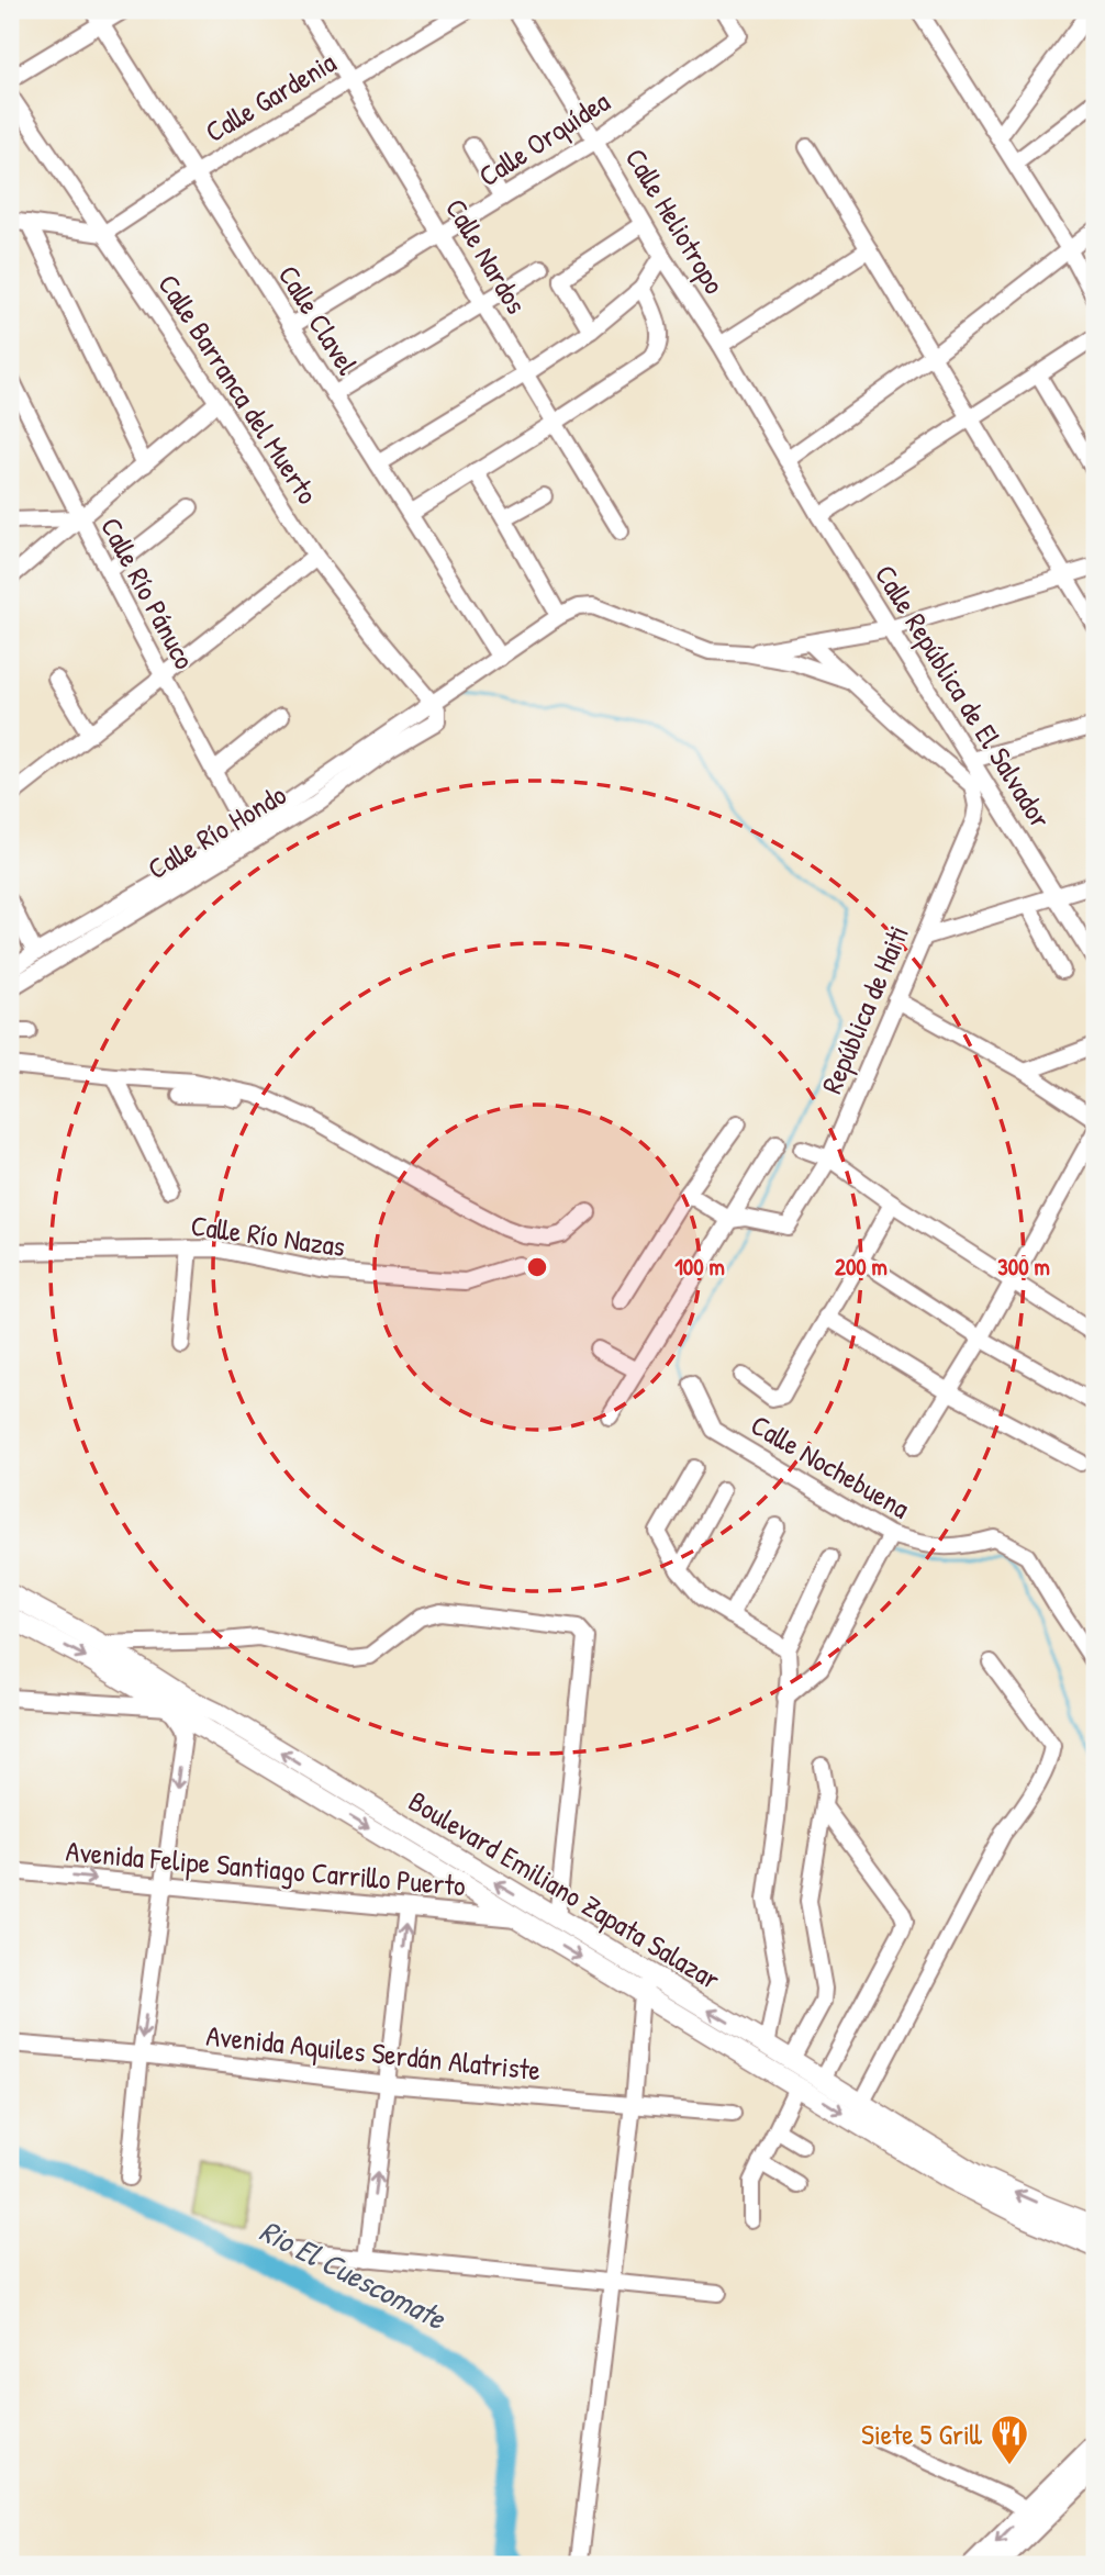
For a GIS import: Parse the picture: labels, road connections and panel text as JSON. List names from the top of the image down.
{
  "streets": {
    "main road": ["Boulevard Emiliano Zapata Salazar"],
    "street": [
      "Calle Gardenia",
      "Calle Orquídea",
      "Calle Heliotropo",
      "Calle Nardos",
      "Calle Clavel",
      "Calle Barranca del Muerto",
      "Calle Río Pánuco",
      "Calle República de El Salvador",
      "Calle Río Hondo",
      "República de Haiti",
      "Calle Río Nazas",
      "Calle Nochebuena",
      "Avenida Felipe Santiago Carrillo Puerto",
      "Avenida Aquiles Serdán Alatriste"
    ]
  },
  "crossings": [
    ["Calle Gardenia", "Calle Nardos"],
    ["Calle Gardenia", "Calle Clavel"],
    ["Calle Gardenia", "Calle Barranca del Muerto"],
    ["Calle Orquídea", "Calle Heliotropo"],
    ["Calle Orquídea", "Calle Nardos"],
    ["Calle Orquídea", "Calle Clavel"],
    ["Calle Heliotropo", "Calle República de El Salvador"],
    ["Calle Barranca del Muerto", "Calle Río Hondo"],
    ["Calle Río Pánuco", "Calle Río Hondo"],
    ["Avenida Felipe Santiago Carrillo Puerto", "Boulevard Emiliano Zapata Salazar"]
  ],
  "water": ["Rio El Cuescomate"],
  "places": {
    "restaurant": ["Siete 5 Grill"]
  },
  "rings": ["100 m", "200 m", "300 m"]
}
